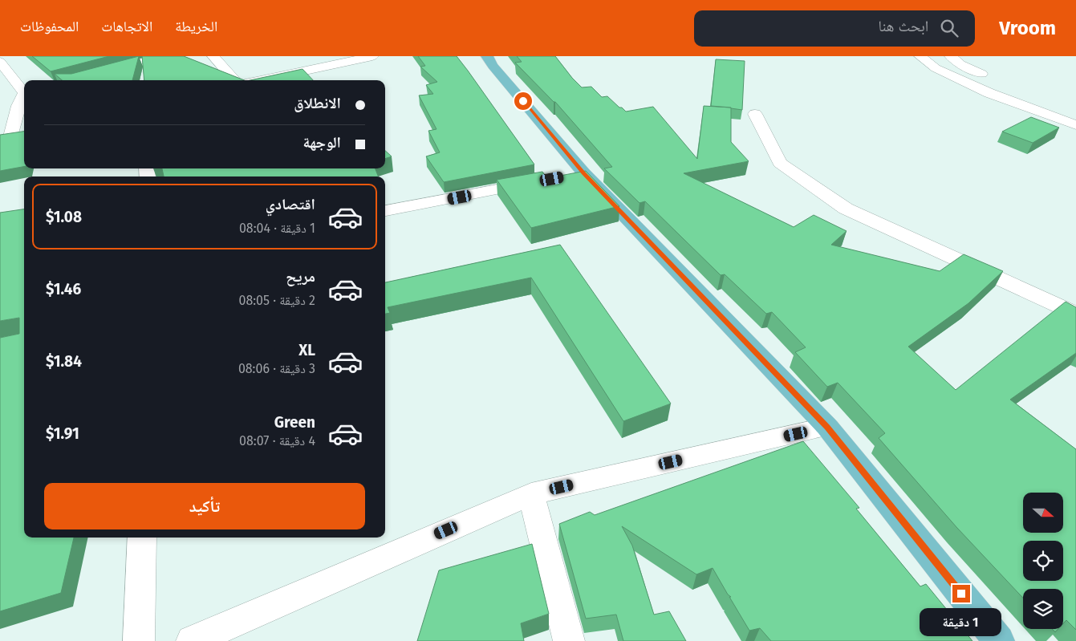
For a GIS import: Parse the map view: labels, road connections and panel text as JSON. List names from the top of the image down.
{
  "north": "right",
  "page": {
    "header": "Vroom",
    "search": "ابحث هنا",
    "nav": ["الخريطة", "الاتجاهات", "المحفوظات"],
    "banner": ["الانطلاق", "الوجهة"],
    "list": [
      {
        "name": "اقتصادي",
        "note": "1 دقيقة · 08:04",
        "value": "$1.08"
      },
      {
        "name": "مريح",
        "note": "2 دقيقة · 08:05",
        "value": "$1.46"
      },
      {
        "name": "XL",
        "note": "3 دقيقة · 08:06",
        "value": "$1.84"
      },
      {
        "name": "Green",
        "note": "4 دقيقة · 08:07",
        "value": "$1.91"
      }
    ],
    "buttons": "تأكيد",
    "bubble": "1 دقيقة"
  }
}
